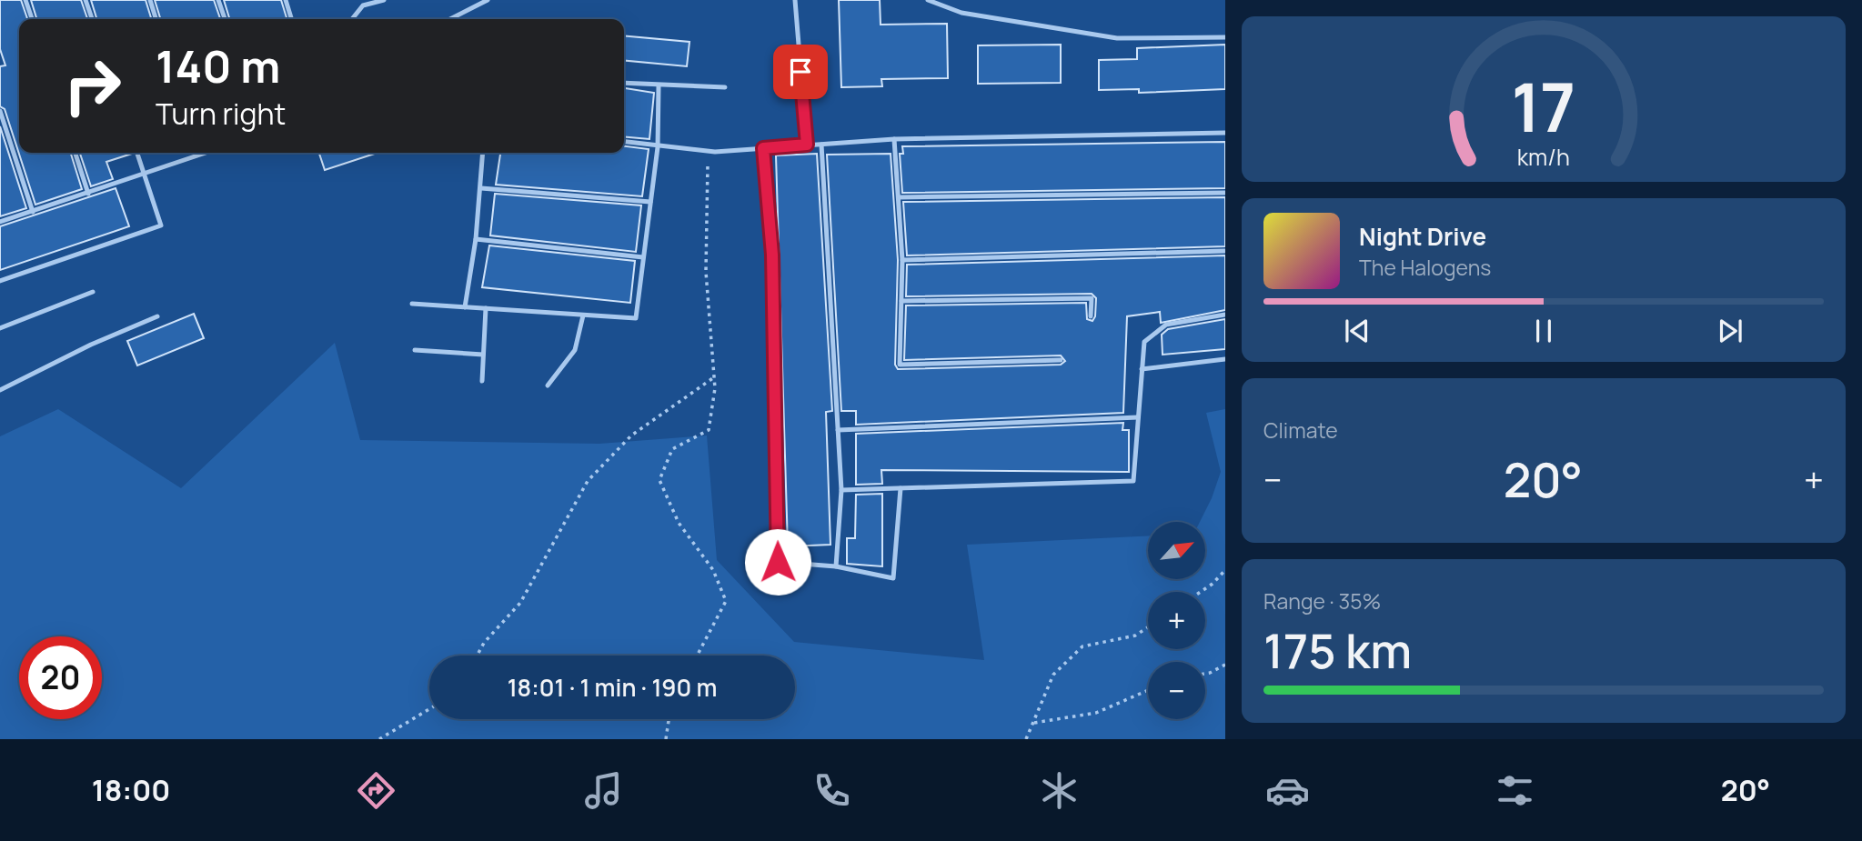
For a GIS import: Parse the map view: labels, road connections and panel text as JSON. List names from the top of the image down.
{
  "north": "top right",
  "page": {
    "turn": ["140 m", "Turn right"],
    "song": ["Night Drive", "The Halogens"],
    "tile": [
      "Climate",
      ["Range · 35%", "175 km"]
    ],
    "heat": ["−", "20°", "+"],
    "map_buttons": ["+", "−"],
    "limit": "20",
    "trip": "18:01 · 1 min · 190 m",
    "tabs": ["18:00", "20°"],
    "gauge": ["17", "km/h"]
  }
}
